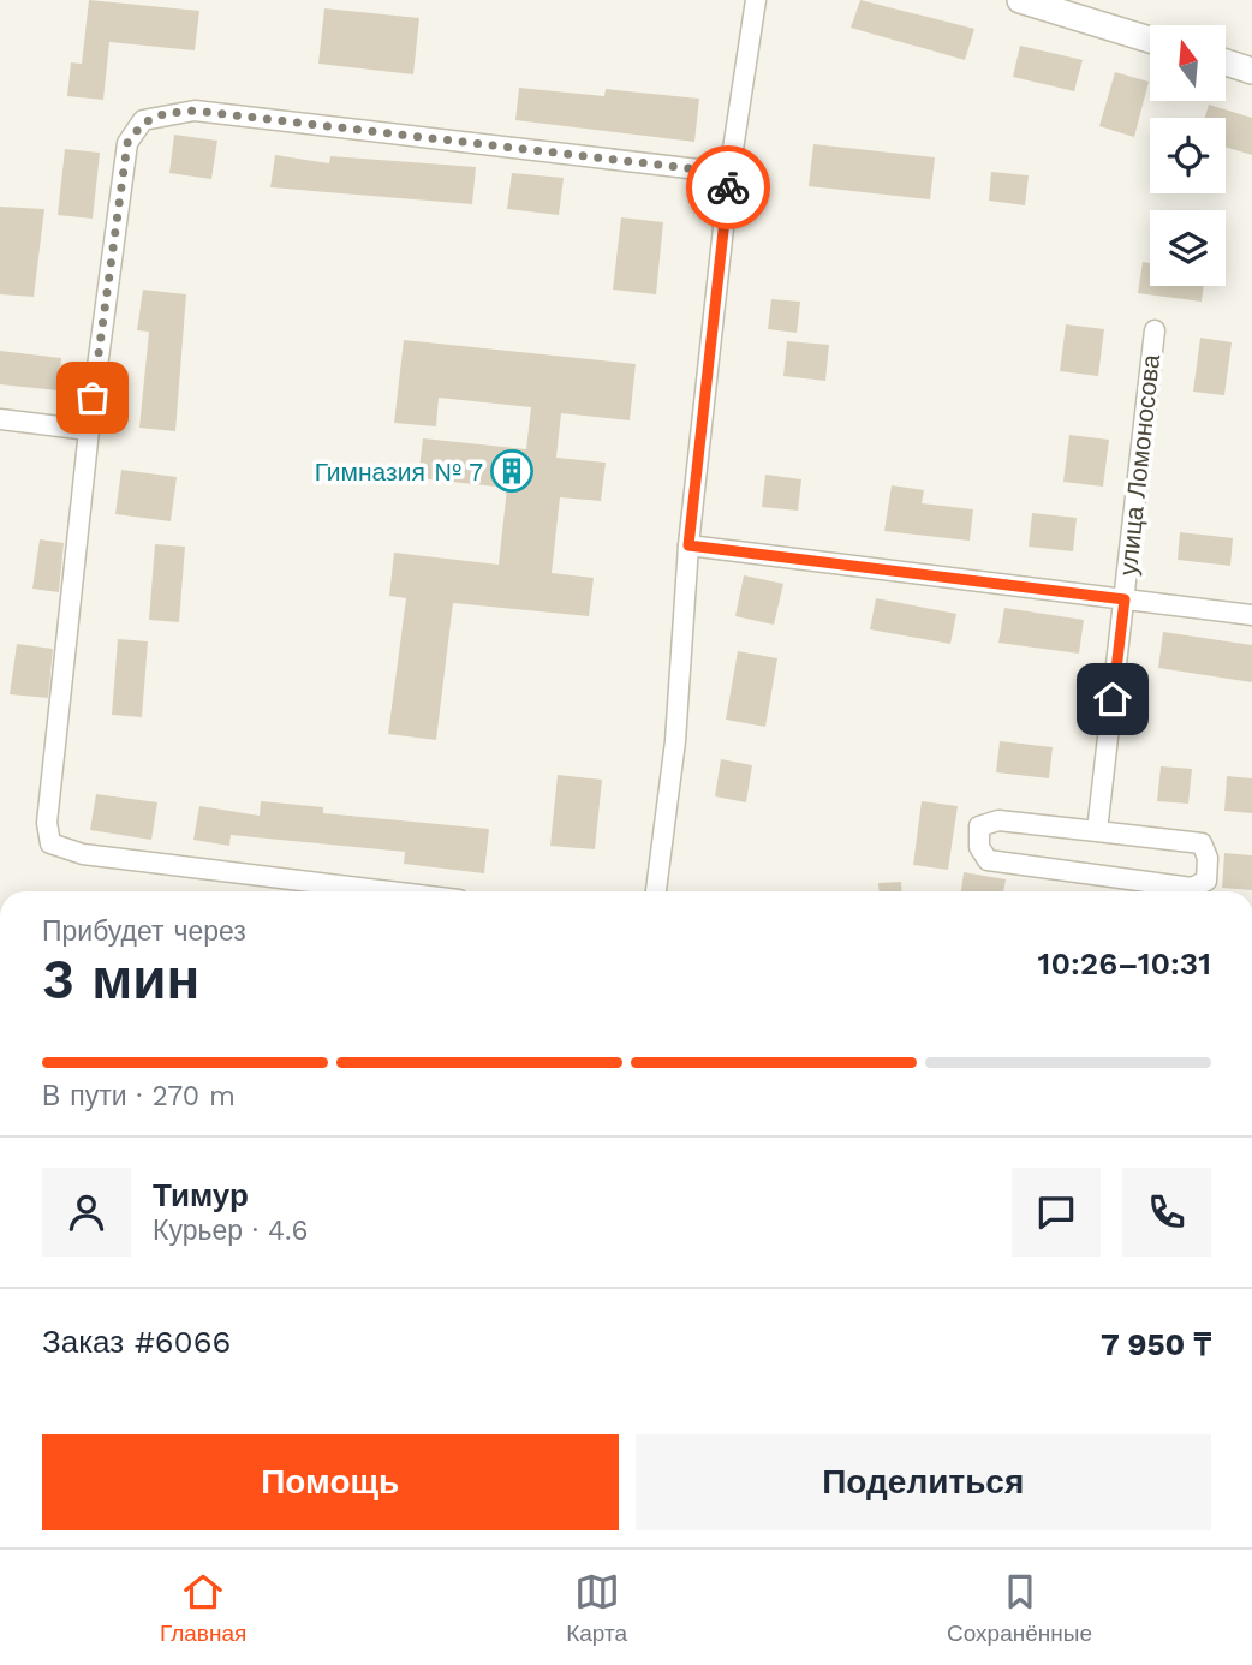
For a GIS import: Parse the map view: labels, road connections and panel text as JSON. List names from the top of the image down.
{
  "streets": {
    "street": ["улица Ломоносова"]
  },
  "places": {
    "building": ["Гимназия № 7"]
  },
  "north": "top",
  "page": {
    "heading": ["3 мин", "Прибудет через", "10:26–10:31"],
    "panel": [
      "Тимур",
      "Курьер · 4.6",
      "Заказ #6066",
      "7 950 ₸"
    ],
    "bar": "В пути · 270 m",
    "buttons": ["Помощь", "Поделиться"],
    "tabs": ["Главная", "Карта", "Сохранённые"]
  }
}
